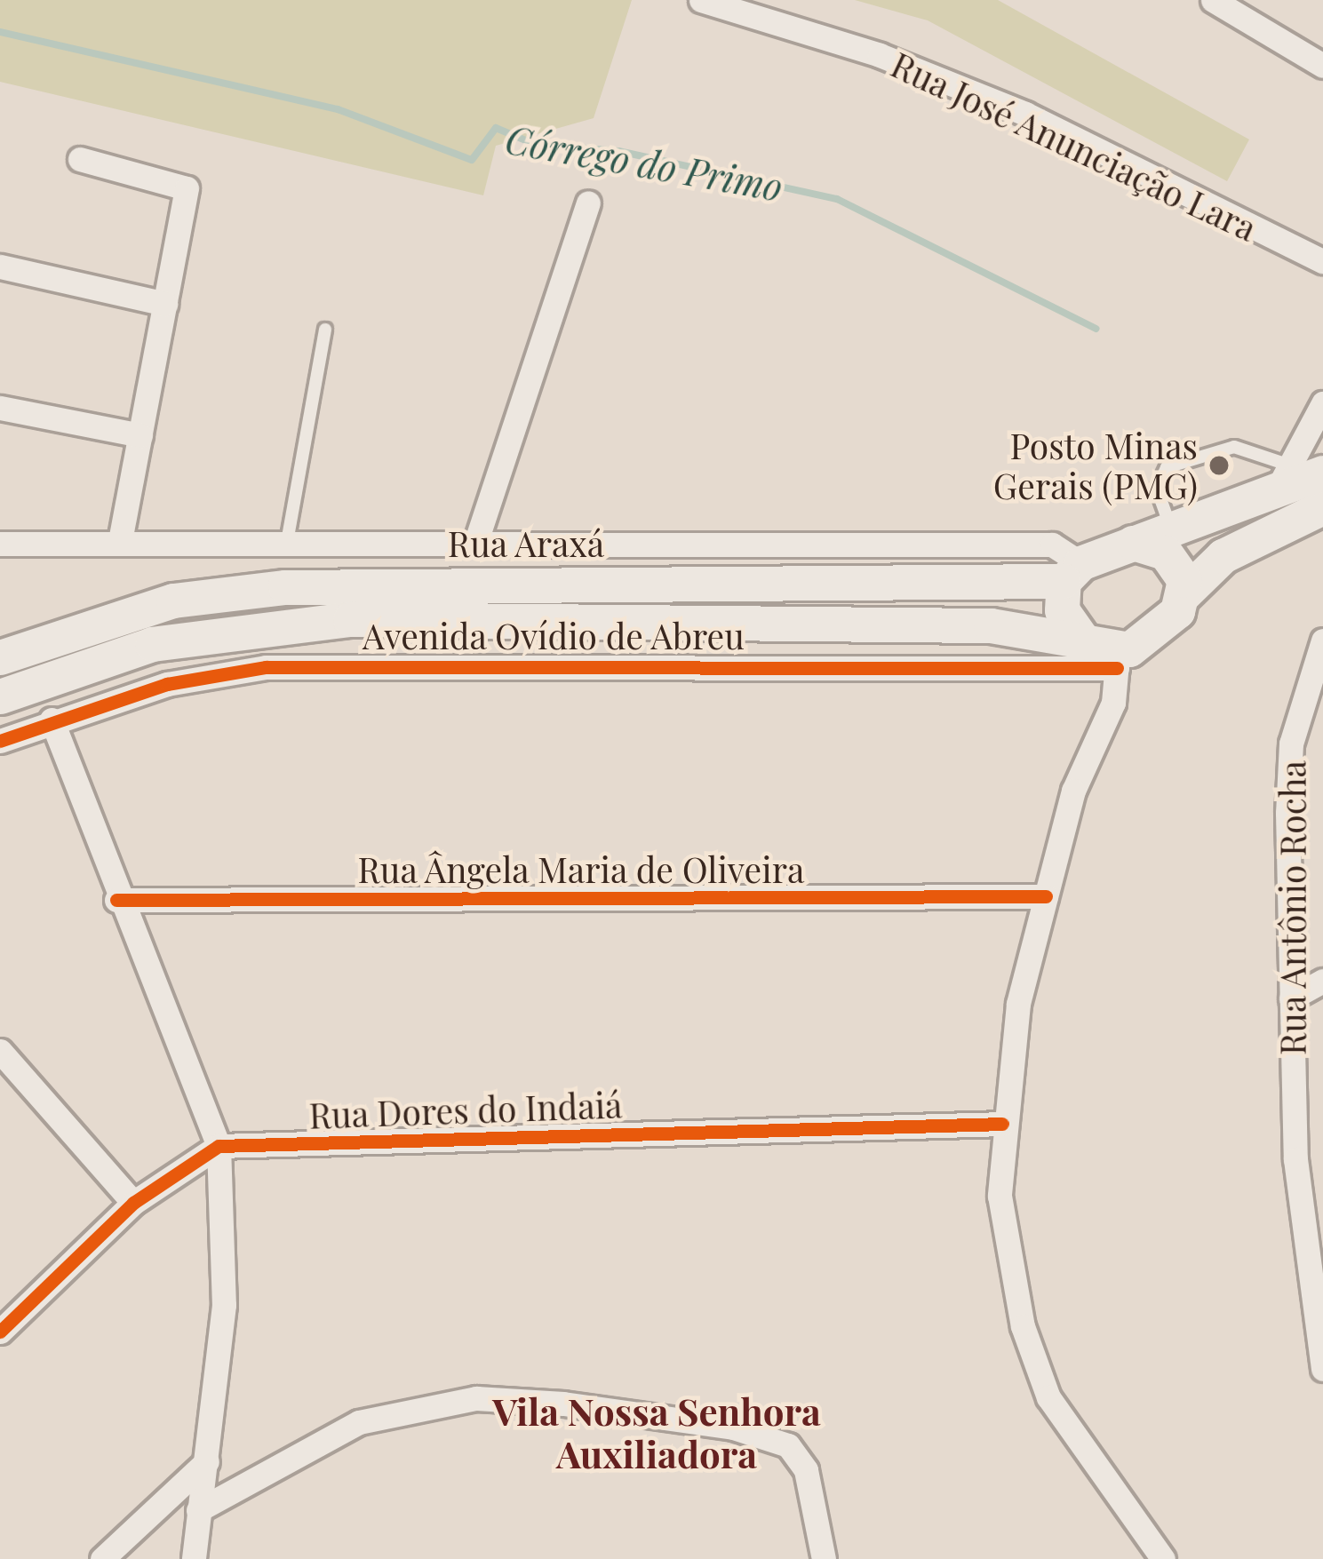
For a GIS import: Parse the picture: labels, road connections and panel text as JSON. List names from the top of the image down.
{
  "streets": {
    "main road": ["Avenida Ovídio de Abreu"],
    "street": [
      "Rua José Anunciação Lara",
      "Rua Araxá",
      "Rua Ângela Maria de Oliveira",
      "Rua Antônio Rocha",
      "Rua Dores do Indaiá"
    ]
  },
  "crossings": [
    ["Rua Araxá", "Avenida Ovídio de Abreu"]
  ],
  "districts": ["Vila Nossa Senhora Auxiliadora"],
  "water": ["Córrego do Primo"],
  "places": ["Posto Minas Gerais (PMG)"]
}
